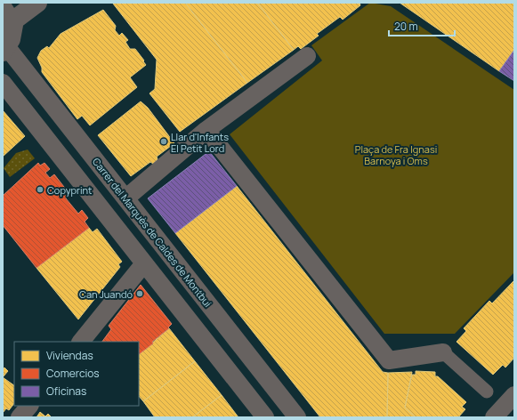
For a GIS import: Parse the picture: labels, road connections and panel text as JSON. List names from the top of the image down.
{
  "streets": {
    "street": ["Carrer del Marquès de Caldes de Montbui"]
  },
  "parks": ["Plaça de Fra Ignasi Barnoya i Oms"],
  "places": ["Llar d'Infants El Petit Lord", "Copyprint", "Can Juandó"],
  "legend": ["Viviendas", "Comercios", "Oficinas"],
  "scale_bar": "20 m"
}
